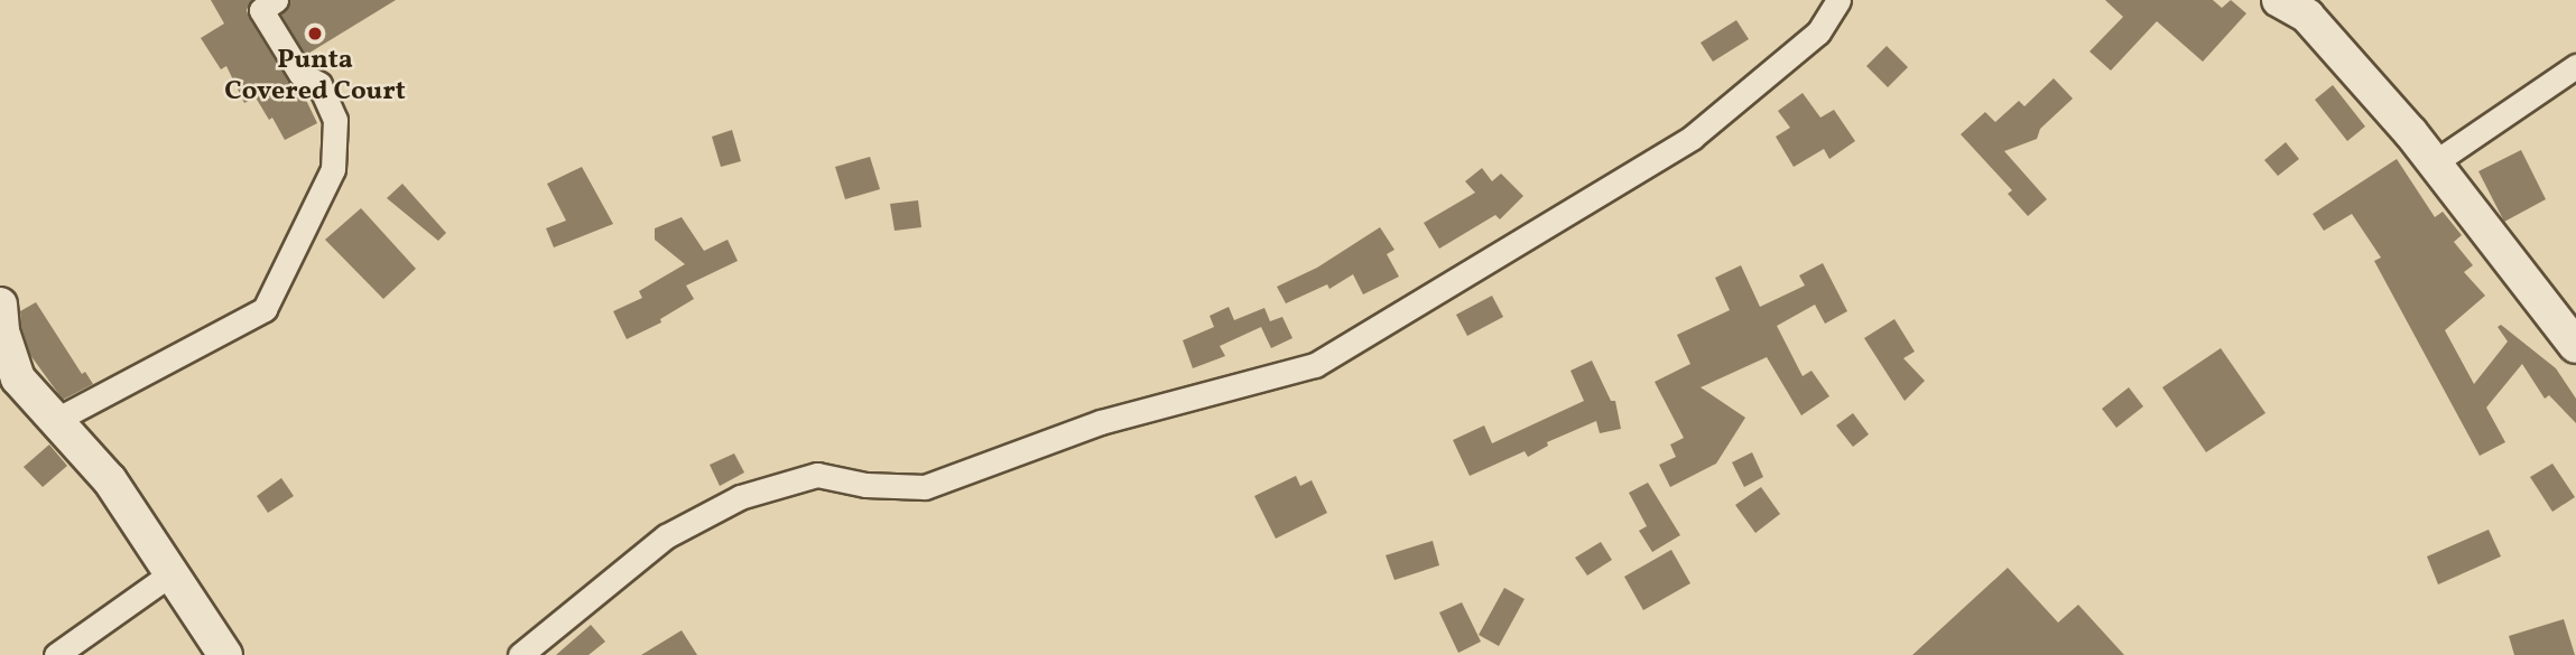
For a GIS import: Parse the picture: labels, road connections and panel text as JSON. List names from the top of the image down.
{
  "places": ["Punta Covered Court"]
}
